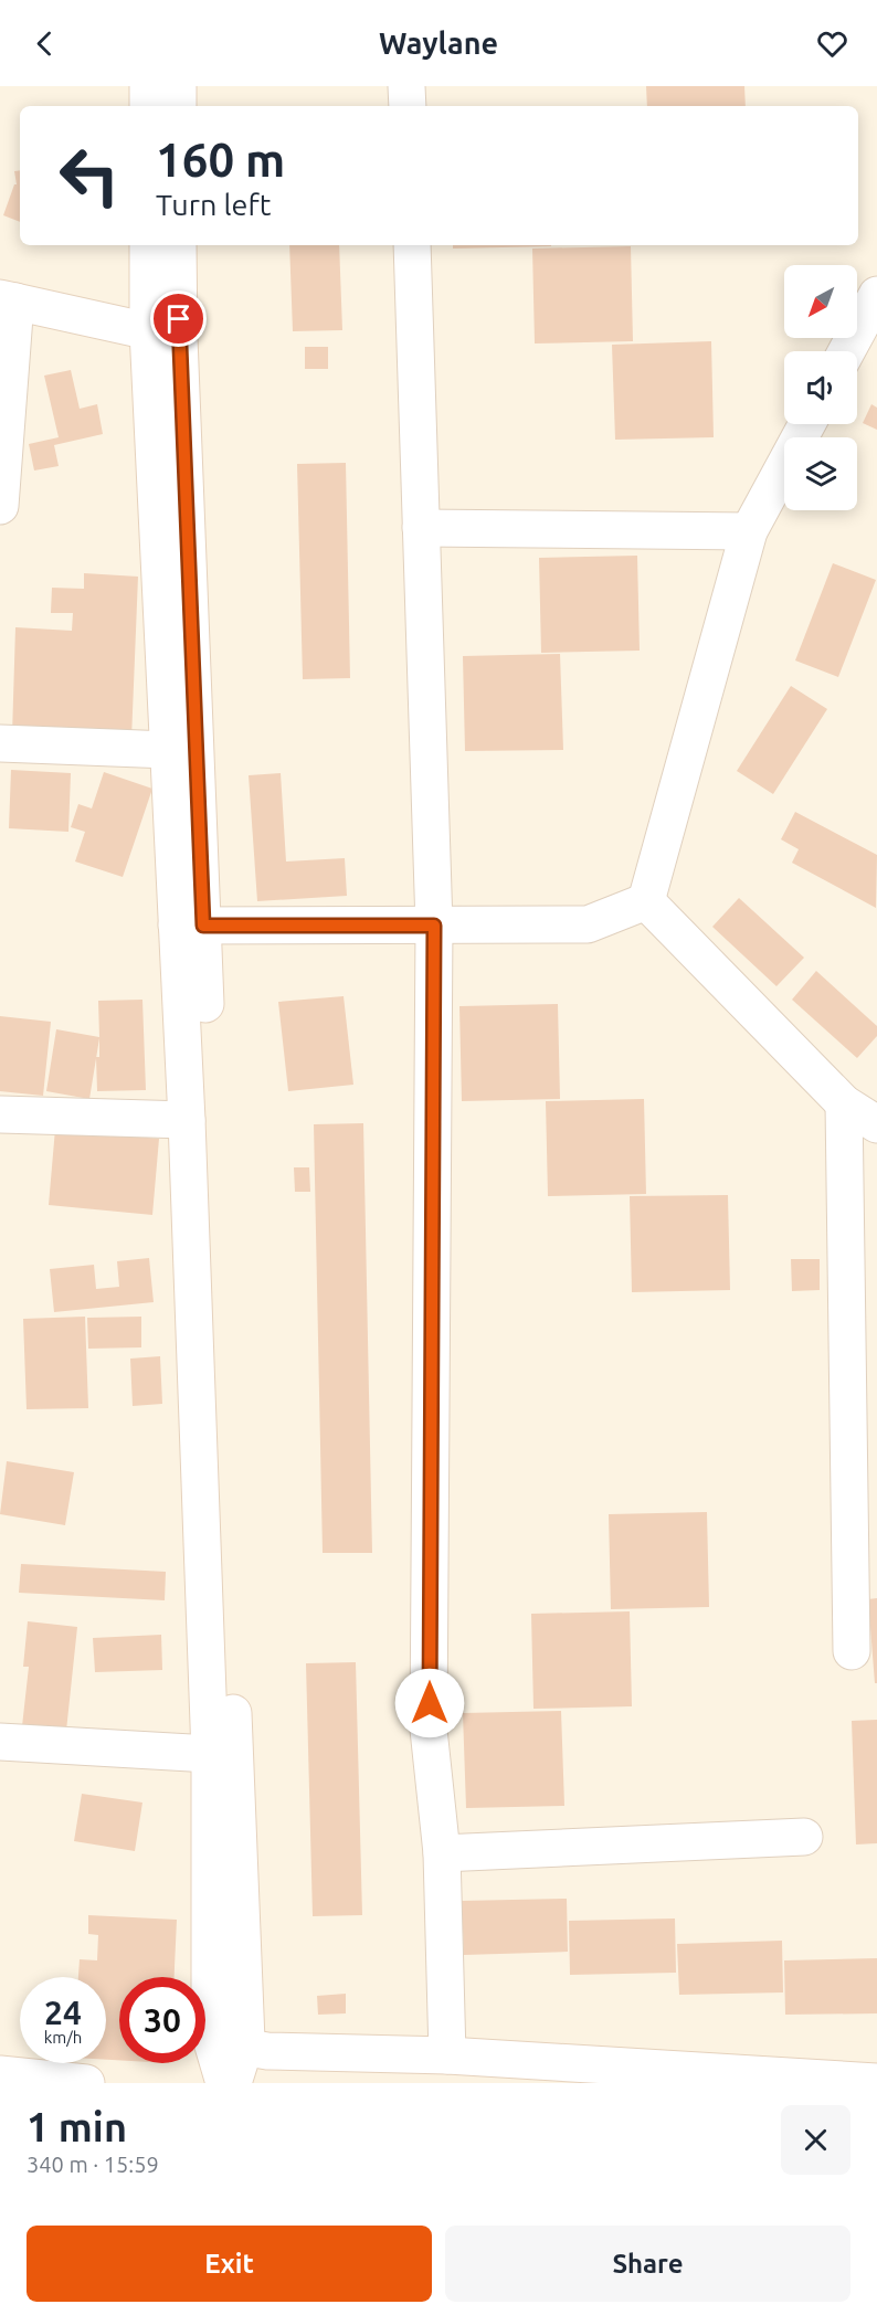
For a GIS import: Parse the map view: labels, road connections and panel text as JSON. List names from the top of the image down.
{
  "north": "bottom left",
  "page": {
    "header": "Waylane",
    "turn": ["160 m", "Turn left"],
    "speed": "24 km/h",
    "limit": "30",
    "heading": ["1 min", "340 m · 15:59"],
    "buttons": ["Exit", "Share"]
  }
}
